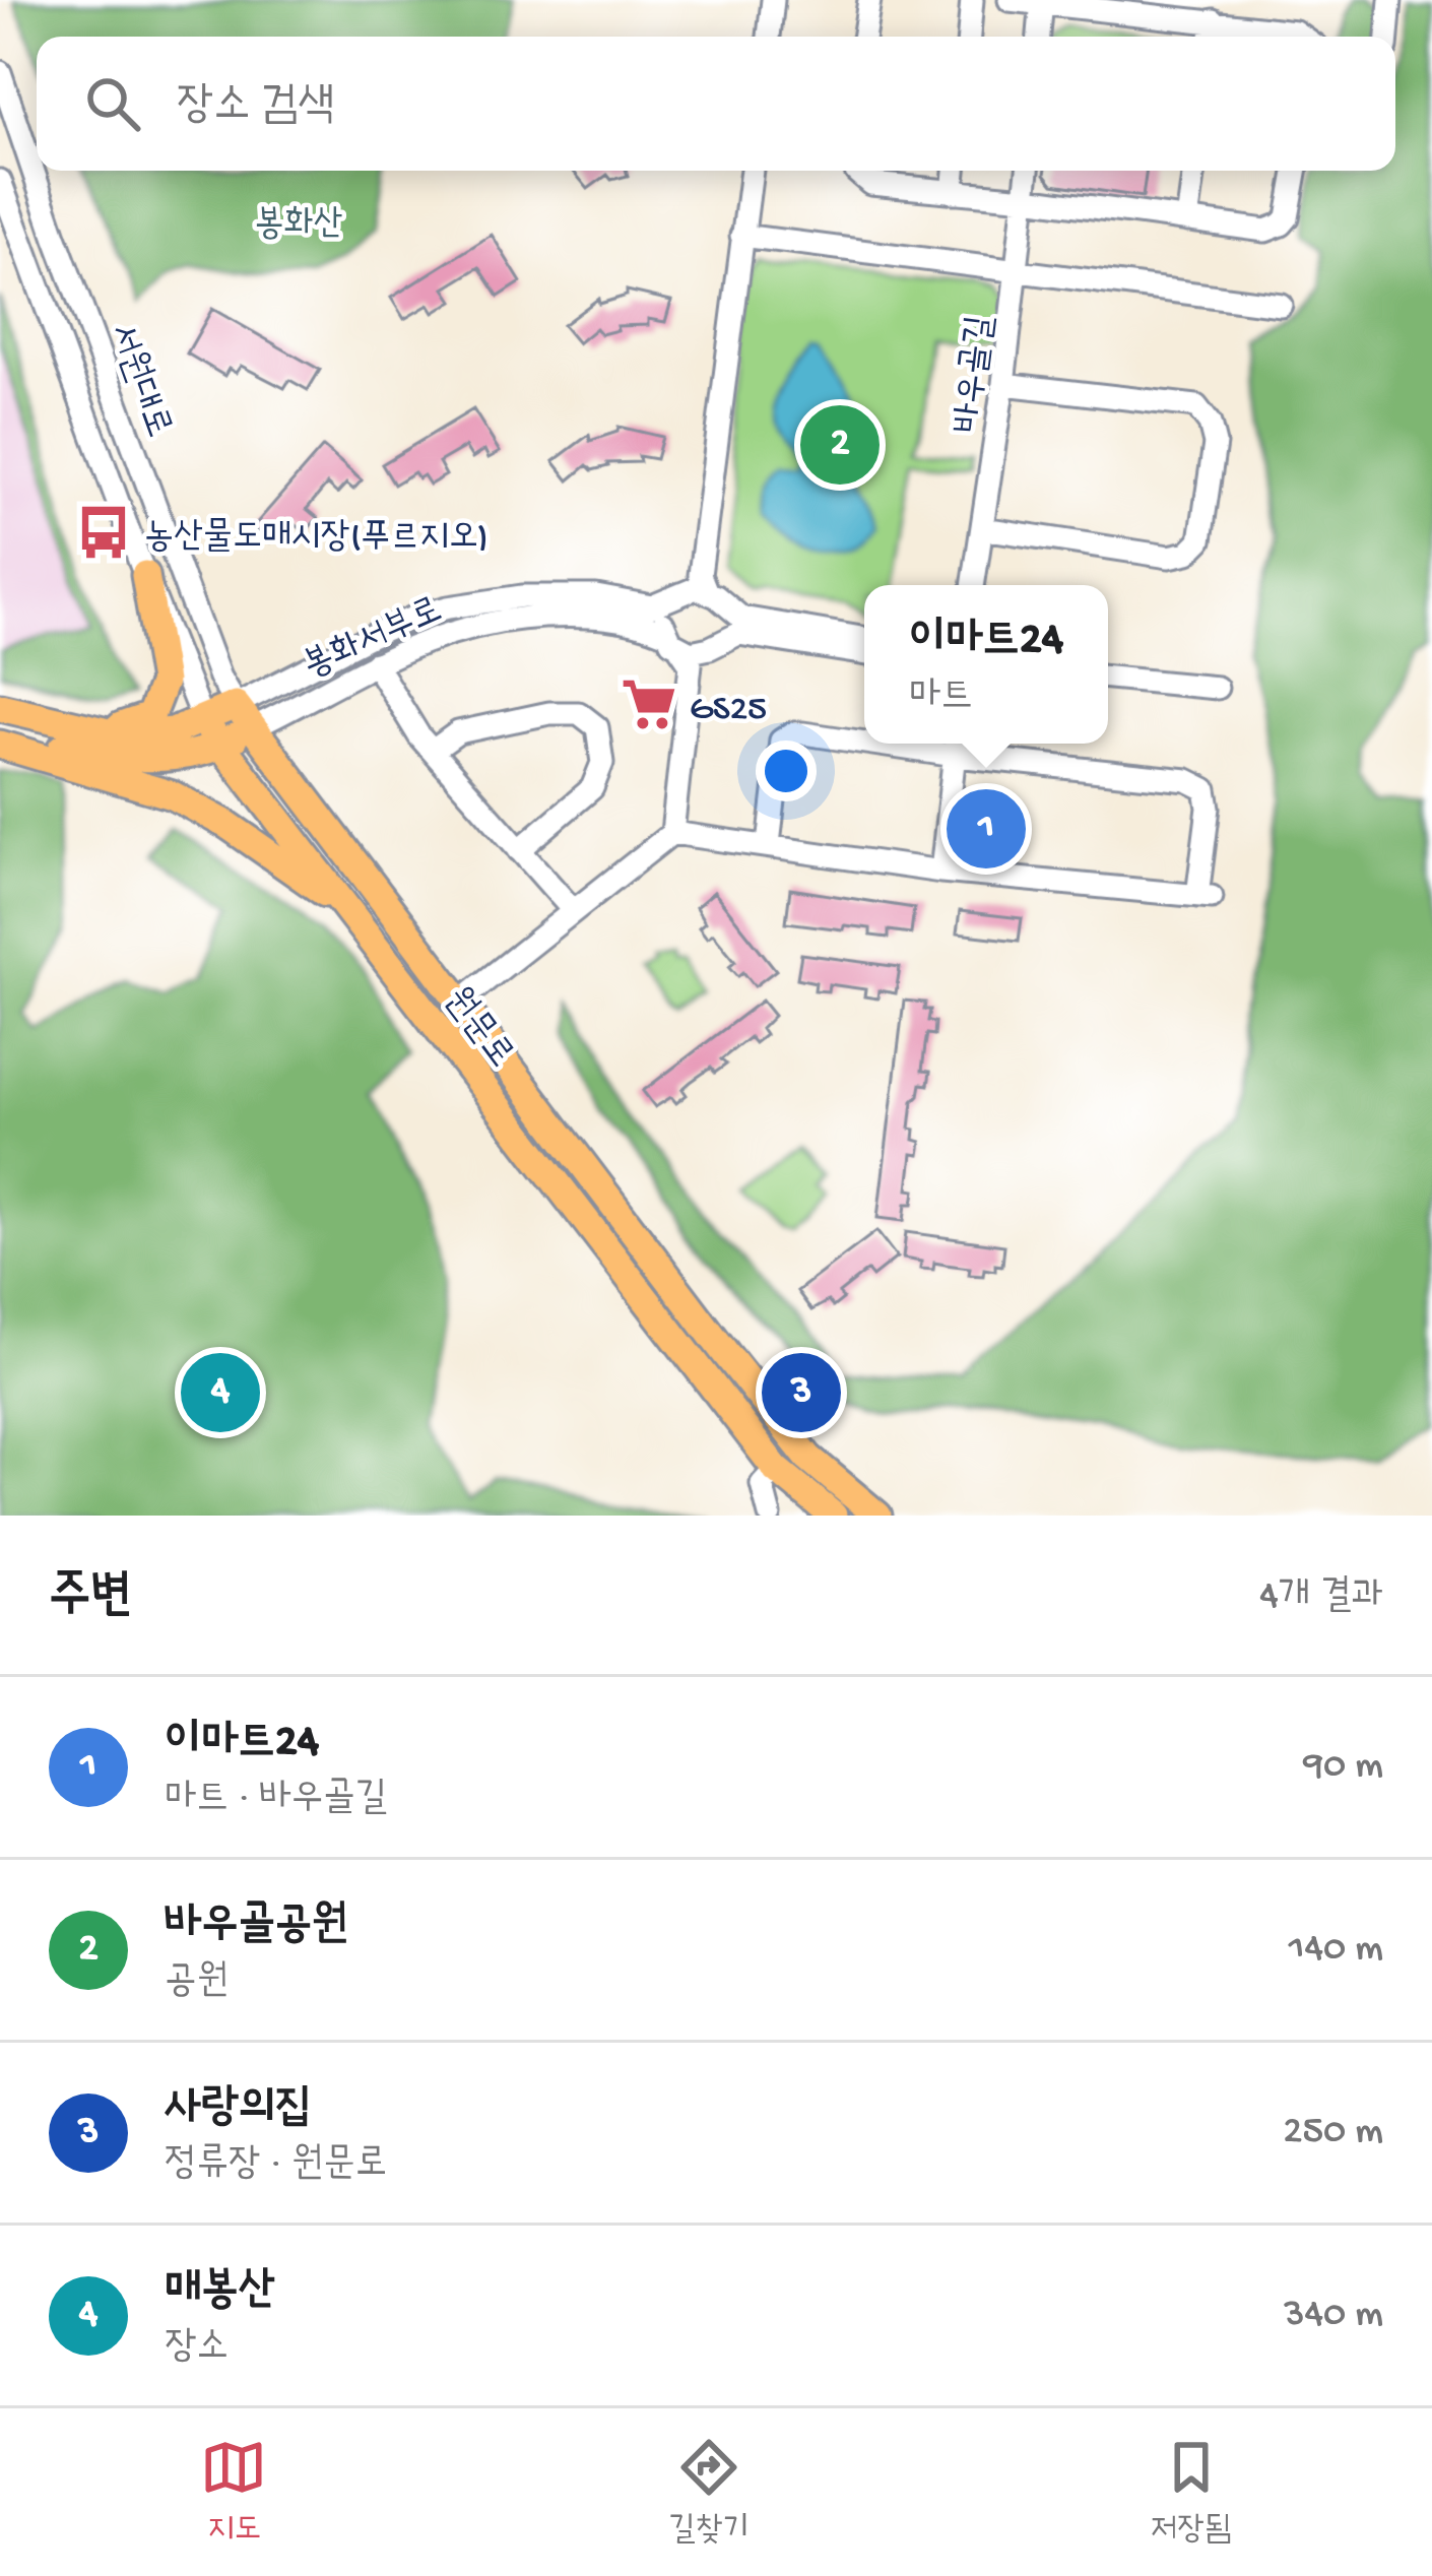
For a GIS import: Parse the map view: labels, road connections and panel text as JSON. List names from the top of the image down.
{
  "streets": {
    "main road": ["원문로"],
    "street": ["바우골길", "서원대로", "봉화서부로"]
  },
  "crossings": [
    ["서원대로", "봉화서부로"],
    ["서원대로", "원문로"],
    ["봉화서부로", "원문로"]
  ],
  "parks": ["봉화산"],
  "places": {
    "bus stop": ["농산물도매시장(푸르지오)"],
    "supermarket": ["GS25"]
  },
  "page": {
    "search": "장소 검색",
    "pins": [
      "2",
      "1",
      "3",
      "4"
    ],
    "popup": ["이마트24", "마트"],
    "heading": ["주변", "4개 결과"],
    "list": [
      {
        "mark": "1",
        "name": "이마트24",
        "note": "마트 · 바우골길",
        "value": "90 m"
      },
      {
        "mark": "2",
        "name": "바우골공원",
        "note": "공원",
        "value": "140 m"
      },
      {
        "mark": "3",
        "name": "사랑의집",
        "note": "정류장 · 원문로",
        "value": "250 m"
      },
      {
        "mark": "4",
        "name": "매봉산",
        "note": "장소",
        "value": "340 m"
      }
    ],
    "nav": ["지도", "길찾기", "저장됨"]
  }
}
